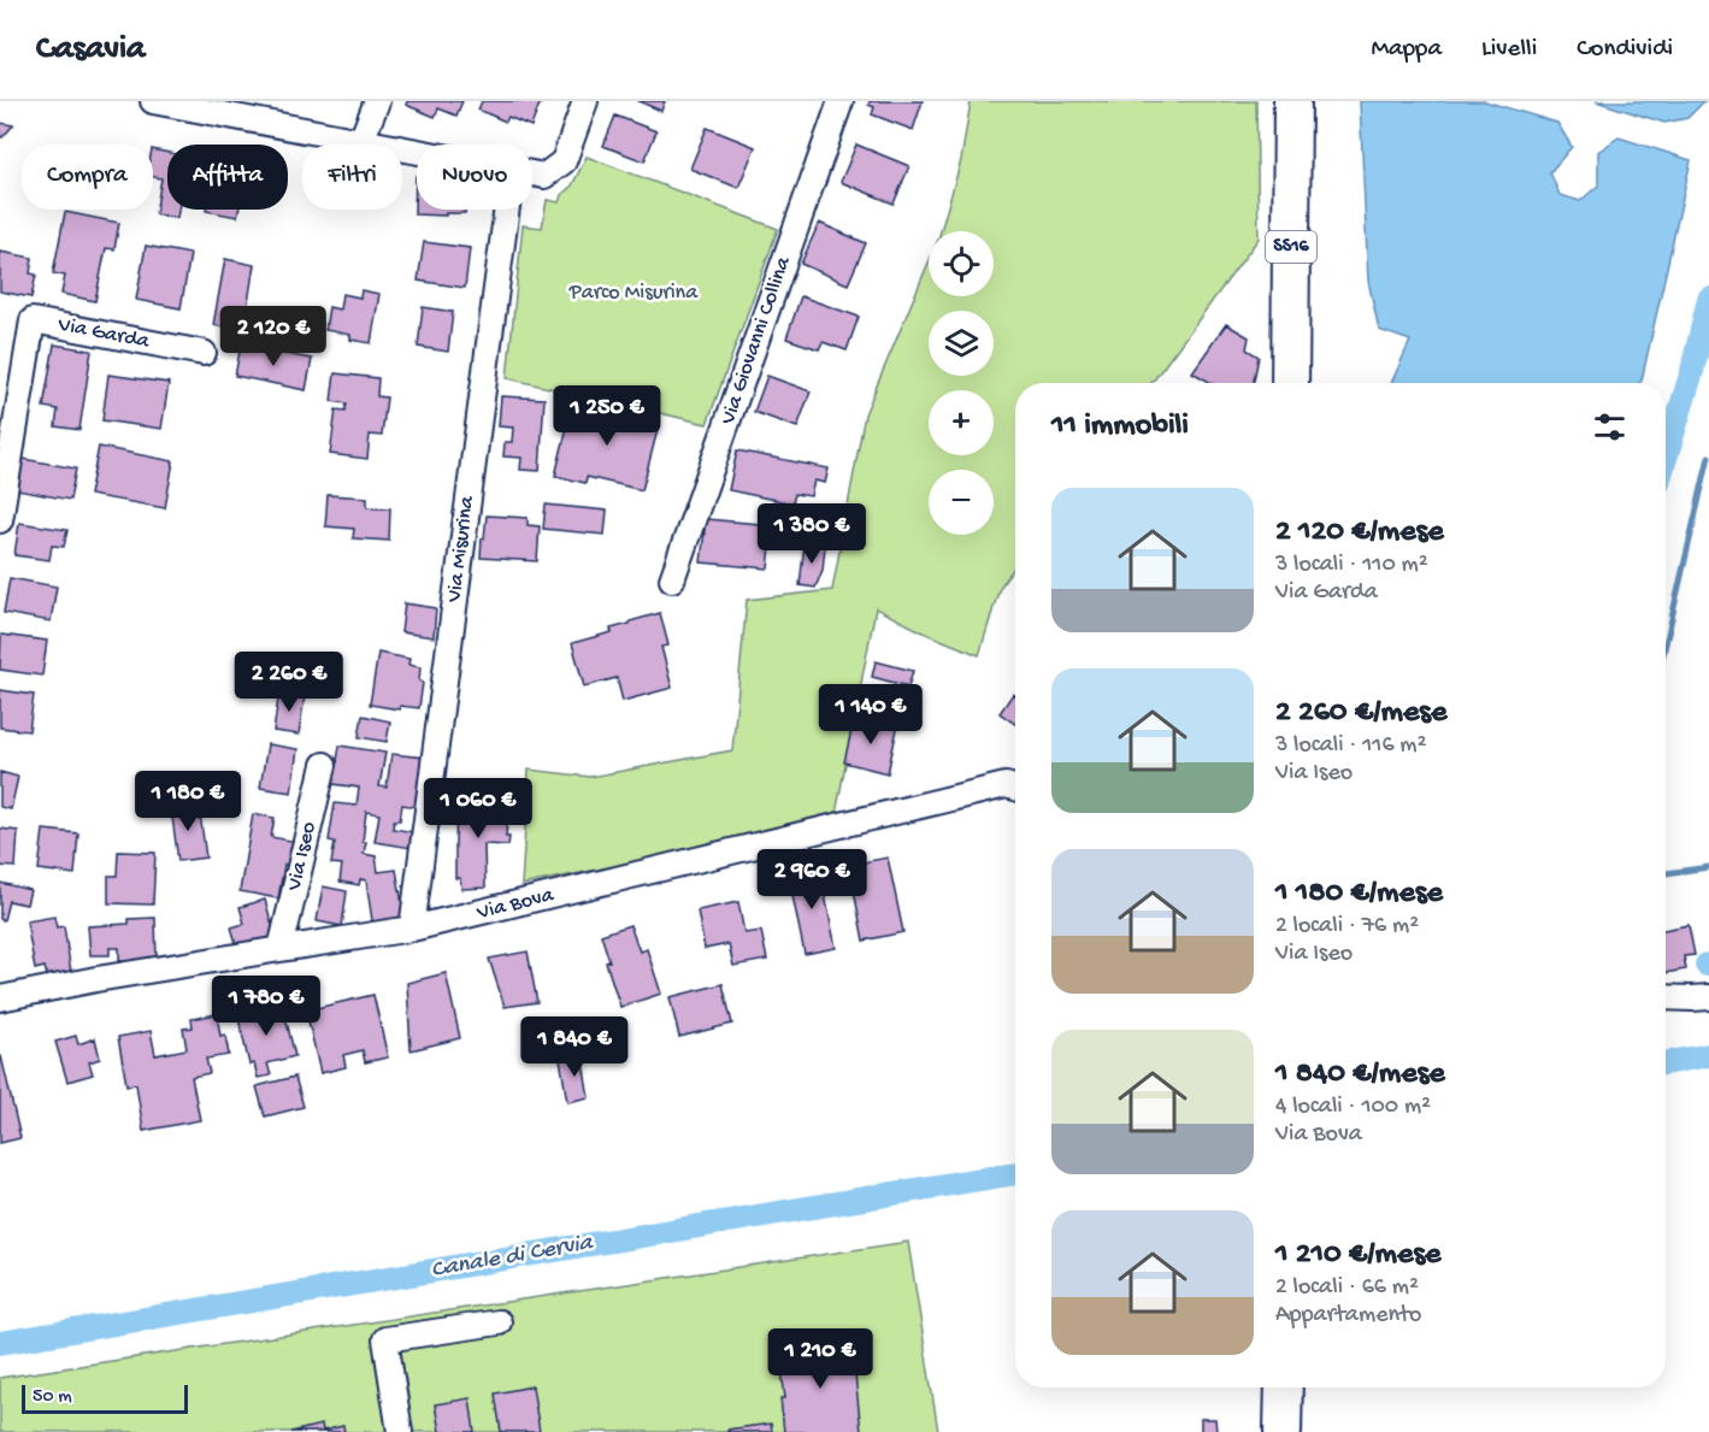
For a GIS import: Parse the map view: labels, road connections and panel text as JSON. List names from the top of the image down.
{
  "streets": {
    "main road": ["SS16"],
    "street": [
      "Via Garda",
      "Via Giovanni Collina",
      "Via Misurina",
      "Via Iseo",
      "Via Bova"
    ]
  },
  "crossings": [
    ["Via Misurina", "Via Bova"],
    ["Via Iseo", "Via Bova"]
  ],
  "water": ["Canale di Cervia"],
  "parks": ["Parco Misurina"],
  "scale_bar": "50 m",
  "page": {
    "header": "Casavia",
    "nav": ["Mappa", "Livelli", "Condividi"],
    "chip": [
      "Compra",
      "Affitta",
      "Filtri",
      "Nuovo"
    ],
    "map_buttons": ["+", "−"],
    "price": [
      "2 120 €",
      "1 250 €",
      "1 380 €",
      "2 260 €",
      "1 140 €",
      "1 180 €",
      "1 060 €",
      "2 960 €",
      "1 780 €",
      "1 840 €",
      "1 210 €"
    ],
    "heading": "11 immobili",
    "list": [
      {
        "name": "2 120 €/mese",
        "note": "3 locali · 110 m² · Via Garda"
      },
      {
        "name": "2 260 €/mese",
        "note": "3 locali · 116 m² · Via Iseo"
      },
      {
        "name": "1 180 €/mese",
        "note": "2 locali · 76 m² · Via Iseo"
      },
      {
        "name": "1 840 €/mese",
        "note": "4 locali · 100 m² · Via Bova"
      },
      {
        "name": "1 210 €/mese",
        "note": "2 locali · 66 m² · Appartamento"
      }
    ],
    "scale": "50 m"
  }
}
